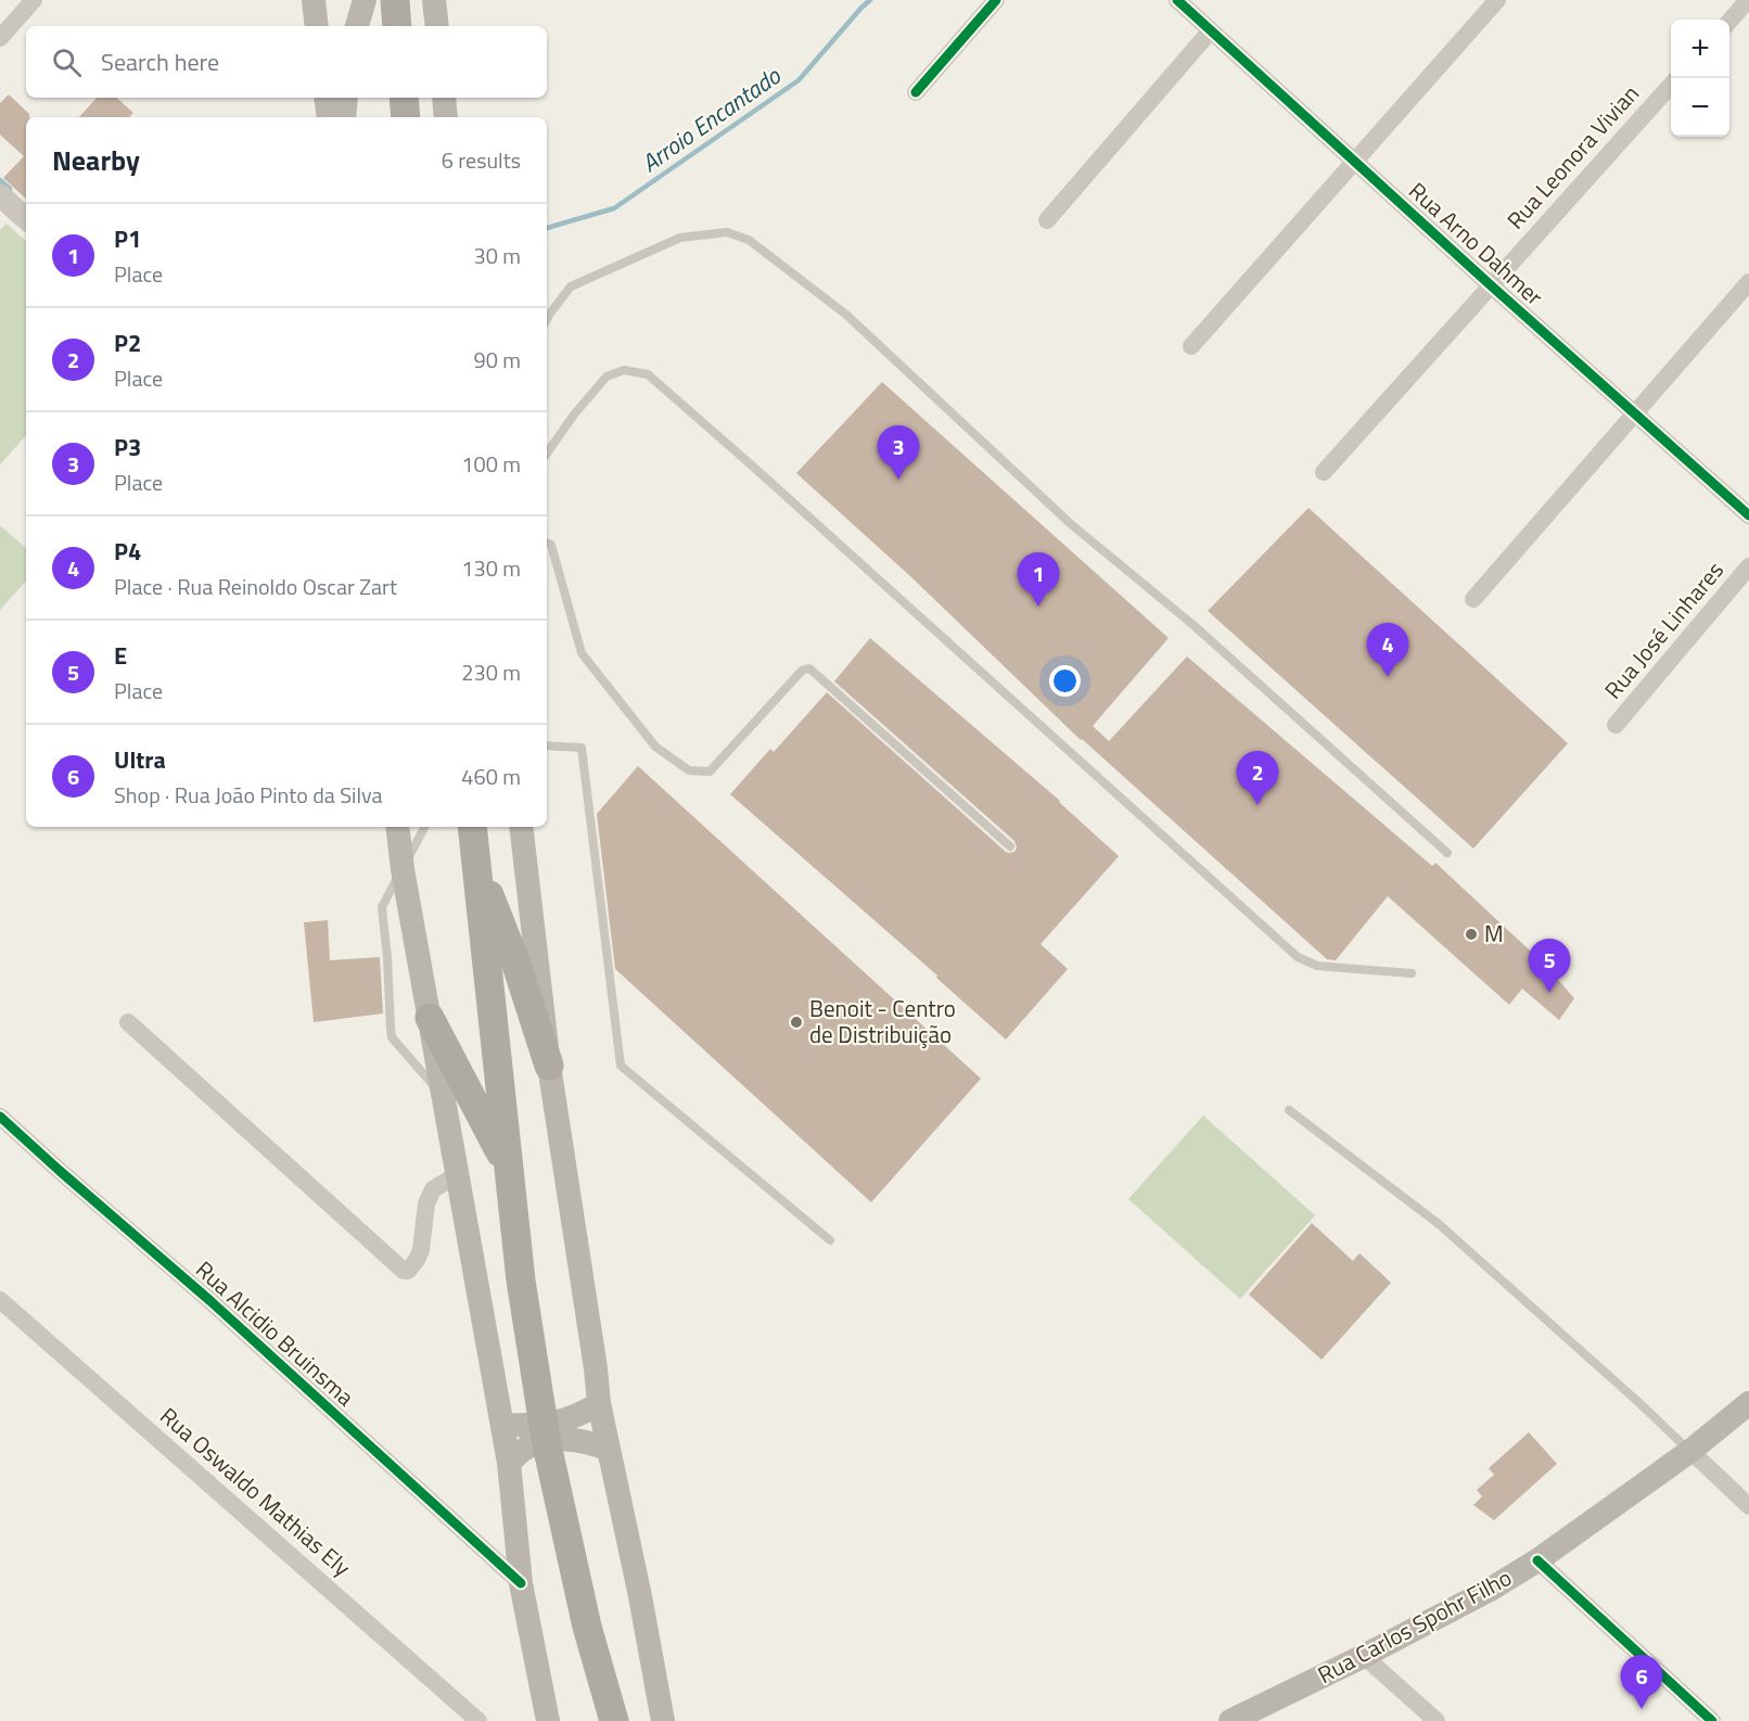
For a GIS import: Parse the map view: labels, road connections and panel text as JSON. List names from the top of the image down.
{
  "streets": {
    "main road": ["Rua Carlos Spohr Filho"],
    "street": [
      "Rua Leonora Vivian",
      "Rua Arno Dahmer",
      "Rua José Linhares",
      "Rua Alcidio Bruinsma",
      "Rua Oswaldo Mathias Ely"
    ]
  },
  "crossings": [
    ["Rua Leonora Vivian", "Rua Arno Dahmer"]
  ],
  "water": ["Arroio Encantado"],
  "places": ["M", "Benoit - Centro de Distribuição"],
  "page": {
    "map_buttons": ["+", "−"],
    "search": "Search here",
    "heading": ["Nearby", "6 results"],
    "list": [
      {
        "mark": "1",
        "name": "P1",
        "note": "Place",
        "value": "30 m"
      },
      {
        "mark": "2",
        "name": "P2",
        "note": "Place",
        "value": "90 m"
      },
      {
        "mark": "3",
        "name": "P3",
        "note": "Place",
        "value": "100 m"
      },
      {
        "mark": "4",
        "name": "P4",
        "note": "Place · Rua Reinoldo Oscar Zart",
        "value": "130 m"
      },
      {
        "mark": "5",
        "name": "E",
        "note": "Place",
        "value": "230 m"
      },
      {
        "mark": "6",
        "name": "Ultra",
        "note": "Shop · Rua João Pinto da Silva",
        "value": "460 m"
      }
    ],
    "pins": [
      "3",
      "1",
      "4",
      "2",
      "5",
      "6"
    ]
  }
}
